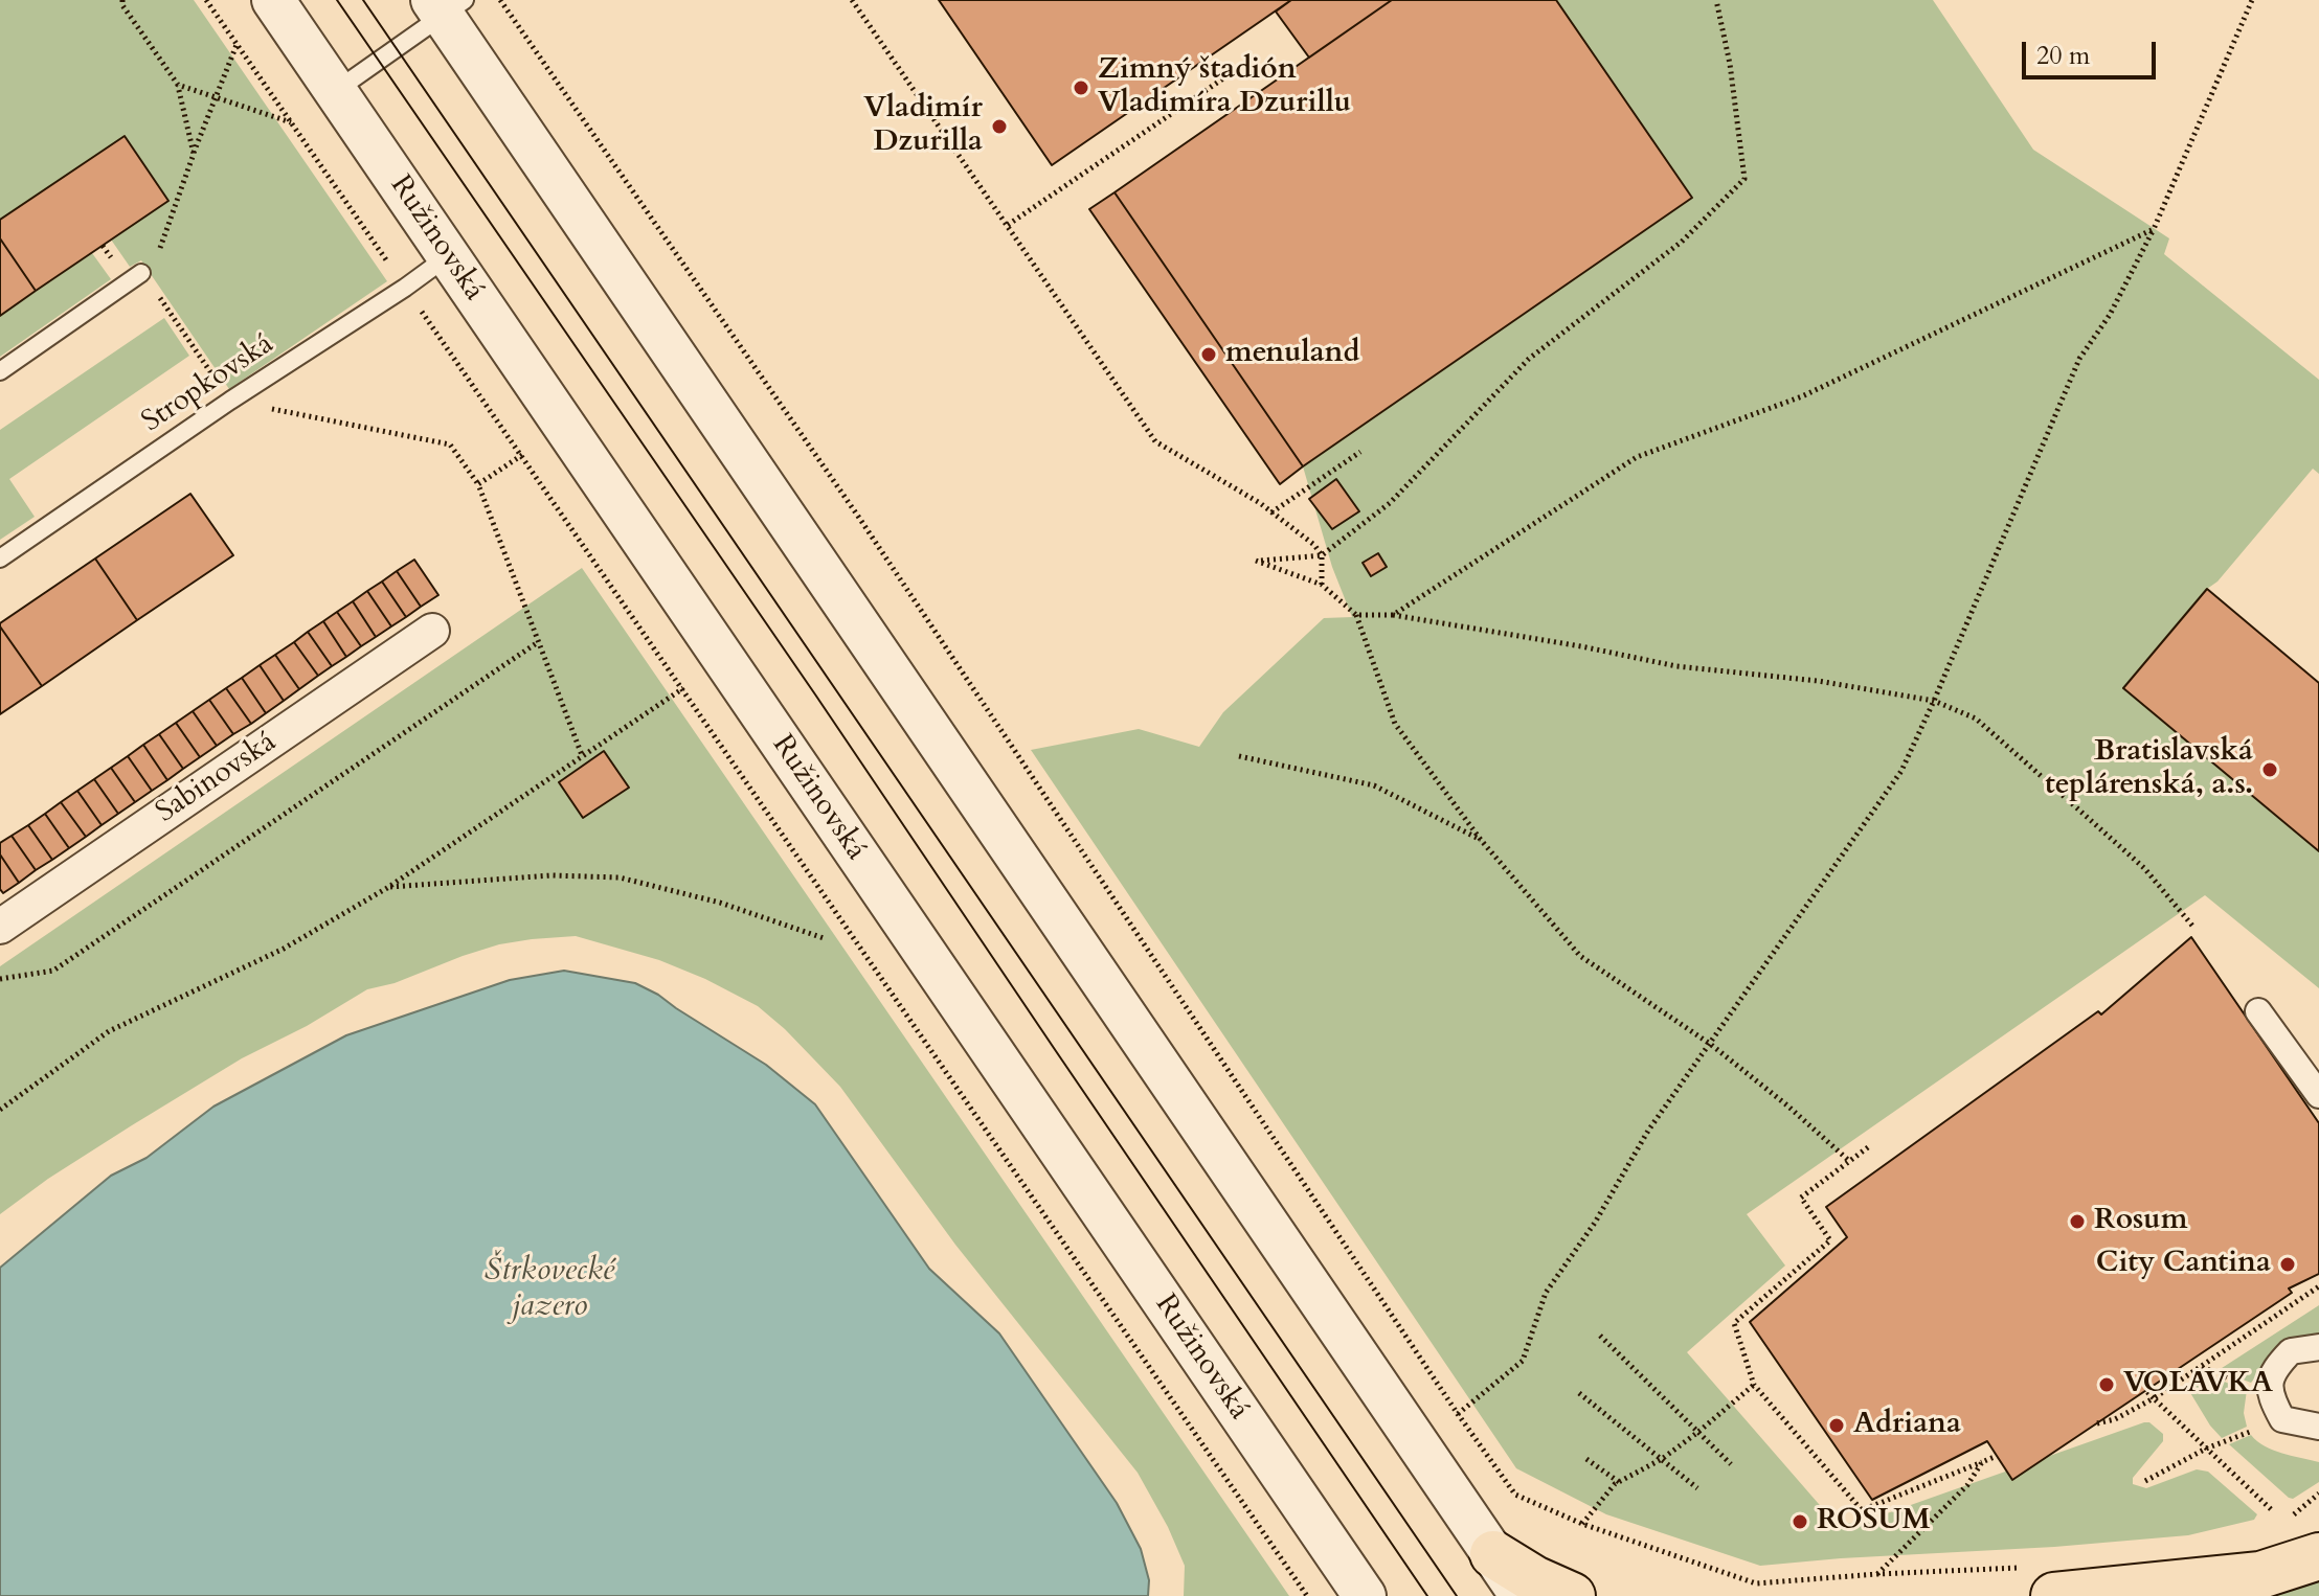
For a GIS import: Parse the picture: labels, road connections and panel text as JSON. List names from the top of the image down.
{
  "streets": {
    "street": ["Ružinovská", "Sabinovská"],
    "lane": ["Stropkovská"]
  },
  "crossings": [
    ["Ružinovská", "Stropkovská"]
  ],
  "water": ["Štrkovecké jazero"],
  "places": [
    "Zimný štadión Vladimíra Dzurillu",
    "Vladimír Dzurilla",
    "menuland",
    "Bratislavská teplárenská, a.s.",
    "Rosum",
    "City Cantina",
    "VOLAVKA",
    "Adriana",
    "ROSUM"
  ],
  "scale_bar": "20 m"
}
